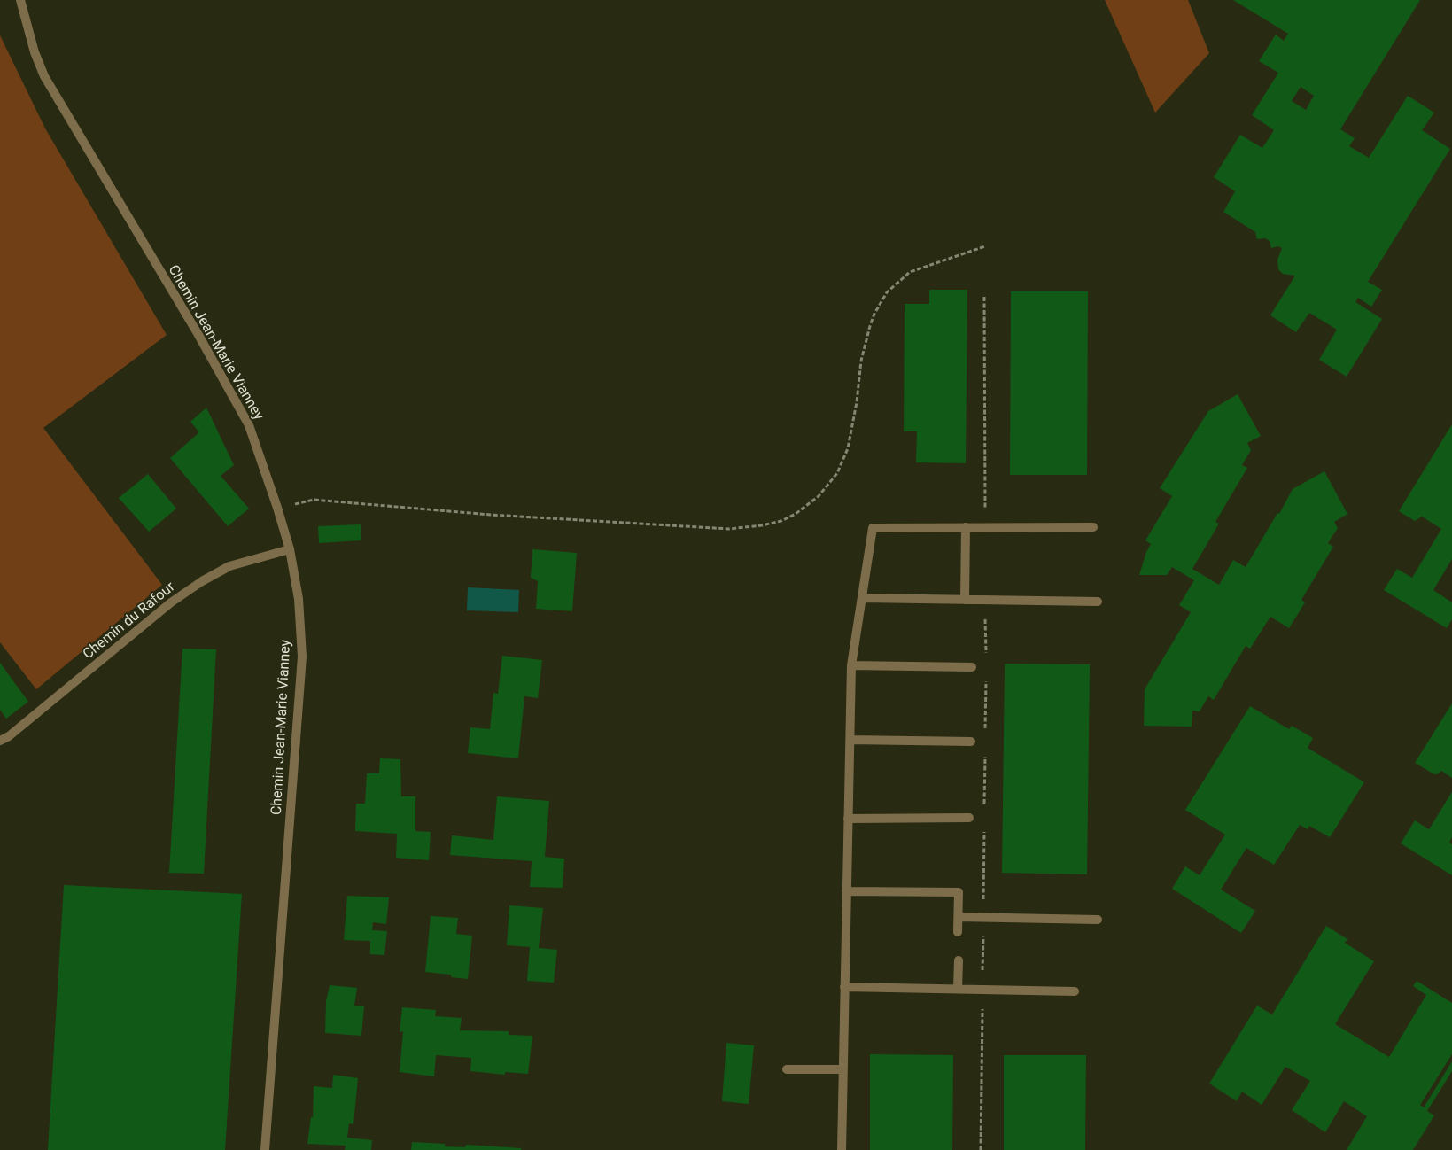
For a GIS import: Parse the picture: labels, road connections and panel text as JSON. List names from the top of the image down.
{
  "streets": {
    "street": ["Chemin Jean-Marie Vianney", "Chemin du Rafour"]
  },
  "crossings": [
    ["Chemin Jean-Marie Vianney", "Chemin du Rafour"]
  ]
}
